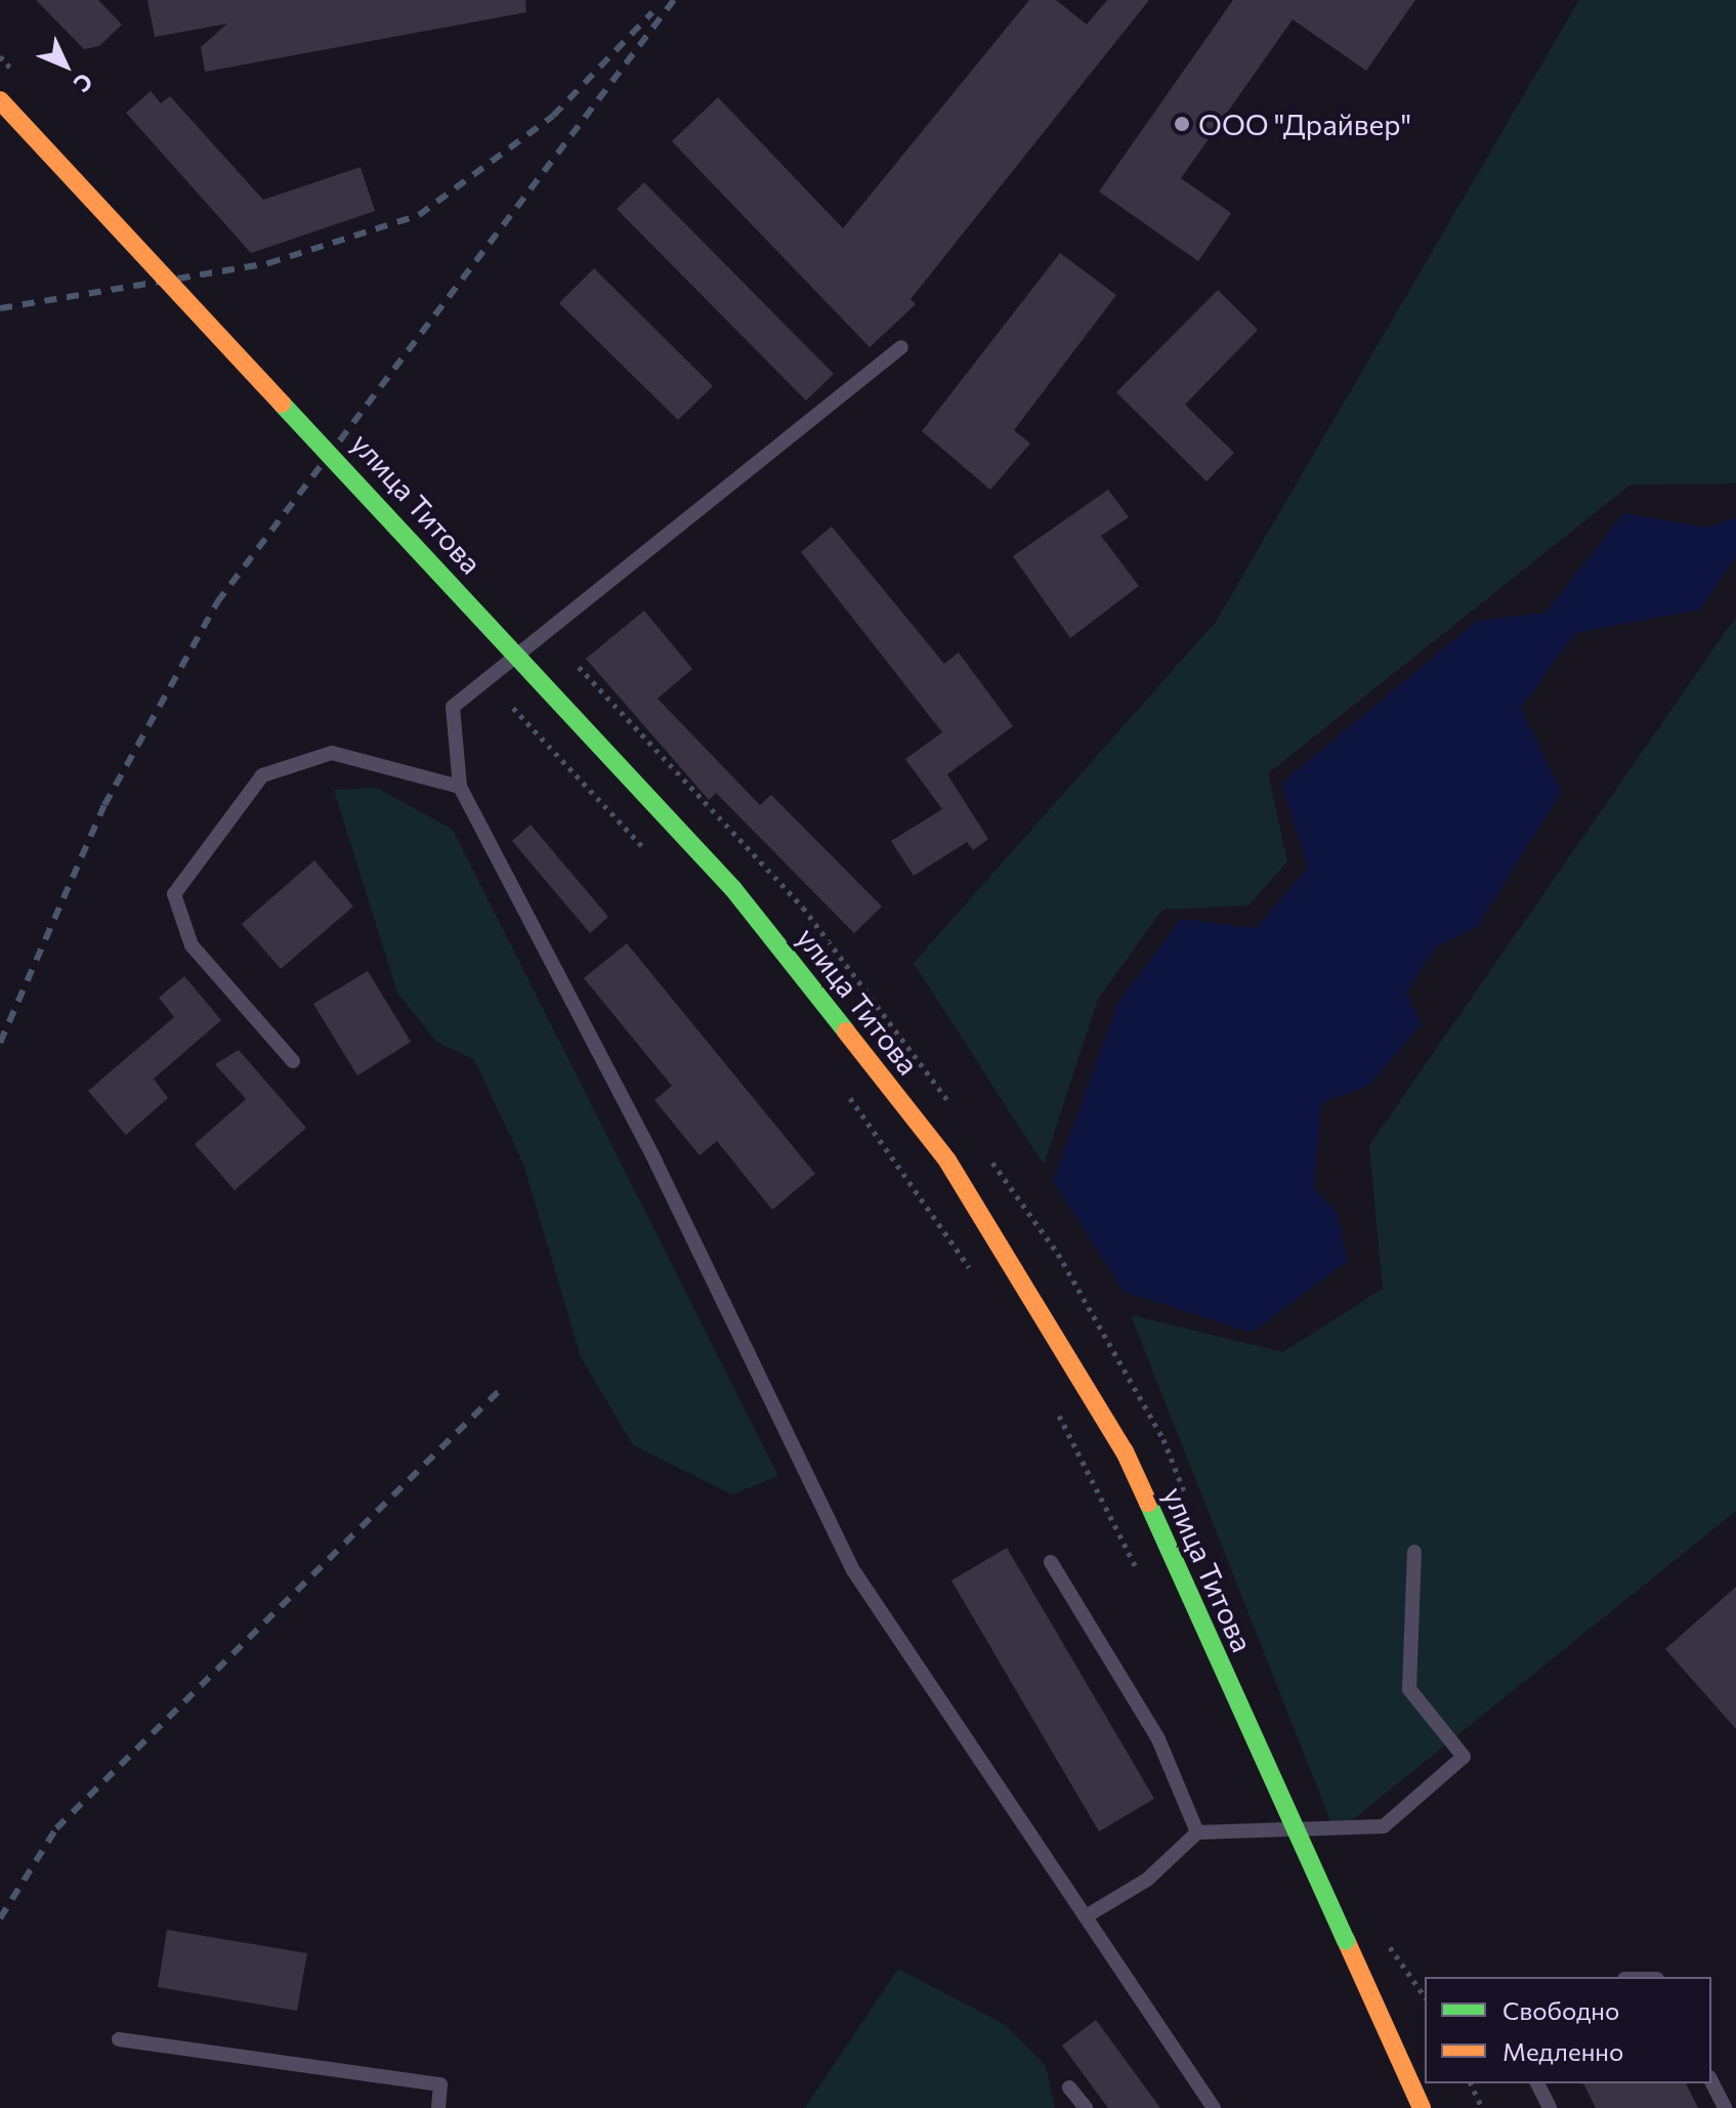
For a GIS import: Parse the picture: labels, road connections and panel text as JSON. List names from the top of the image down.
{
  "streets": {
    "main road": ["улица Титова"]
  },
  "places": ["ООО \"Драйвер\""],
  "legend": ["Свободно", "Медленно"],
  "north": "bottom right"
}
